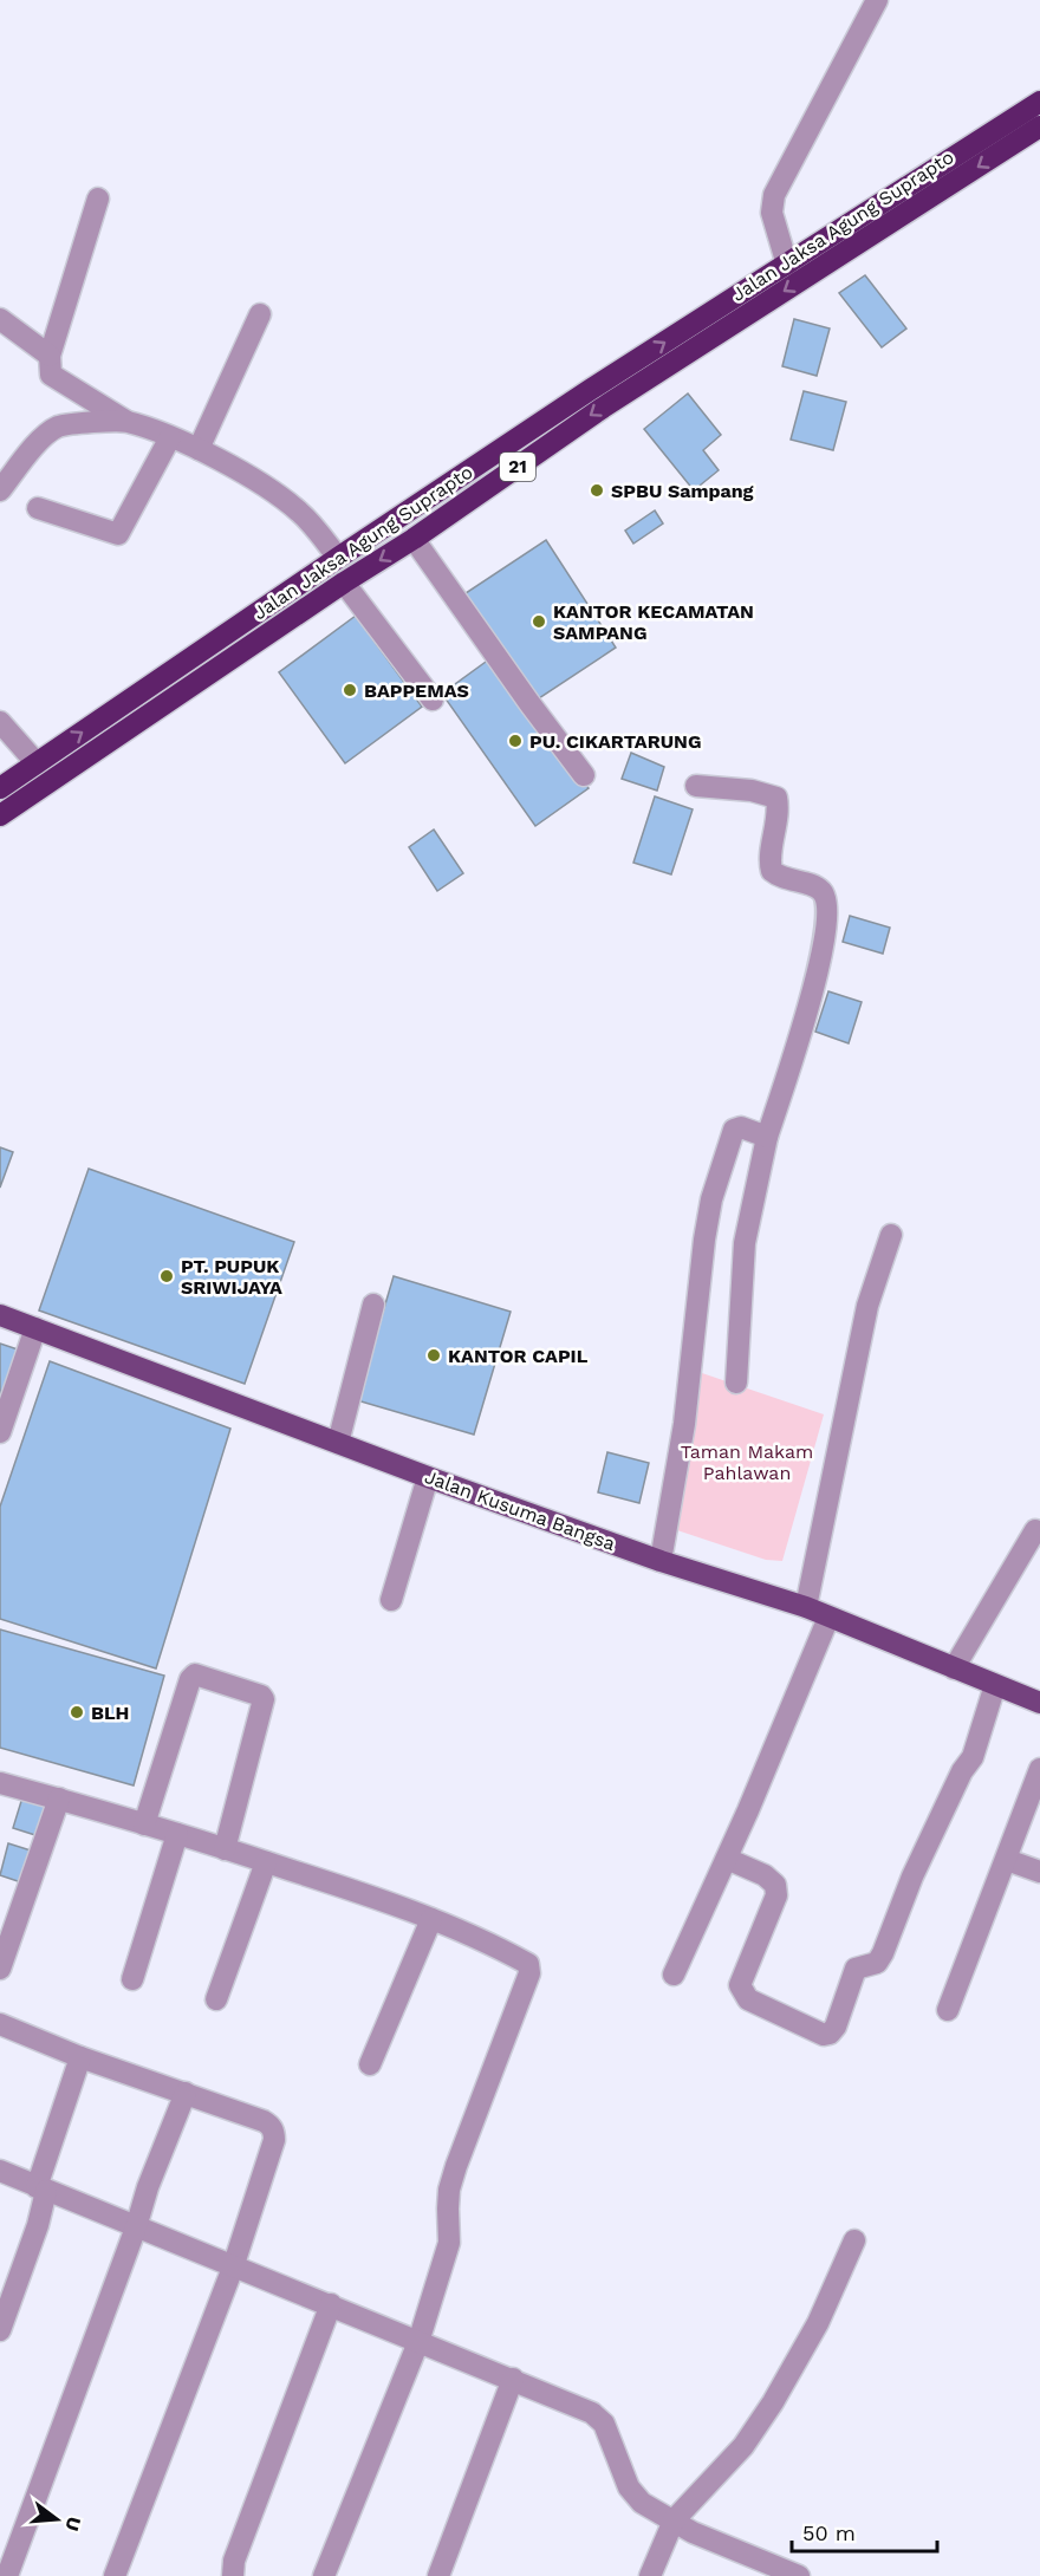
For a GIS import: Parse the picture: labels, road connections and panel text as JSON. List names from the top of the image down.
{
  "streets": {
    "highway": ["Jalan Jaksa Agung Suprapto", "21"],
    "main road": ["Jalan Kusuma Bangsa"]
  },
  "parks": ["Taman Makam Pahlawan"],
  "places": [
    "SPBU Sampang",
    "KANTOR KECAMATAN SAMPANG",
    "BAPPEMAS",
    "PU. CIKARTARUNG",
    "PT. PUPUK SRIWIJAYA",
    "KANTOR CAPIL",
    "BLH"
  ],
  "scale_bar": "50 m",
  "north": "right"
}
